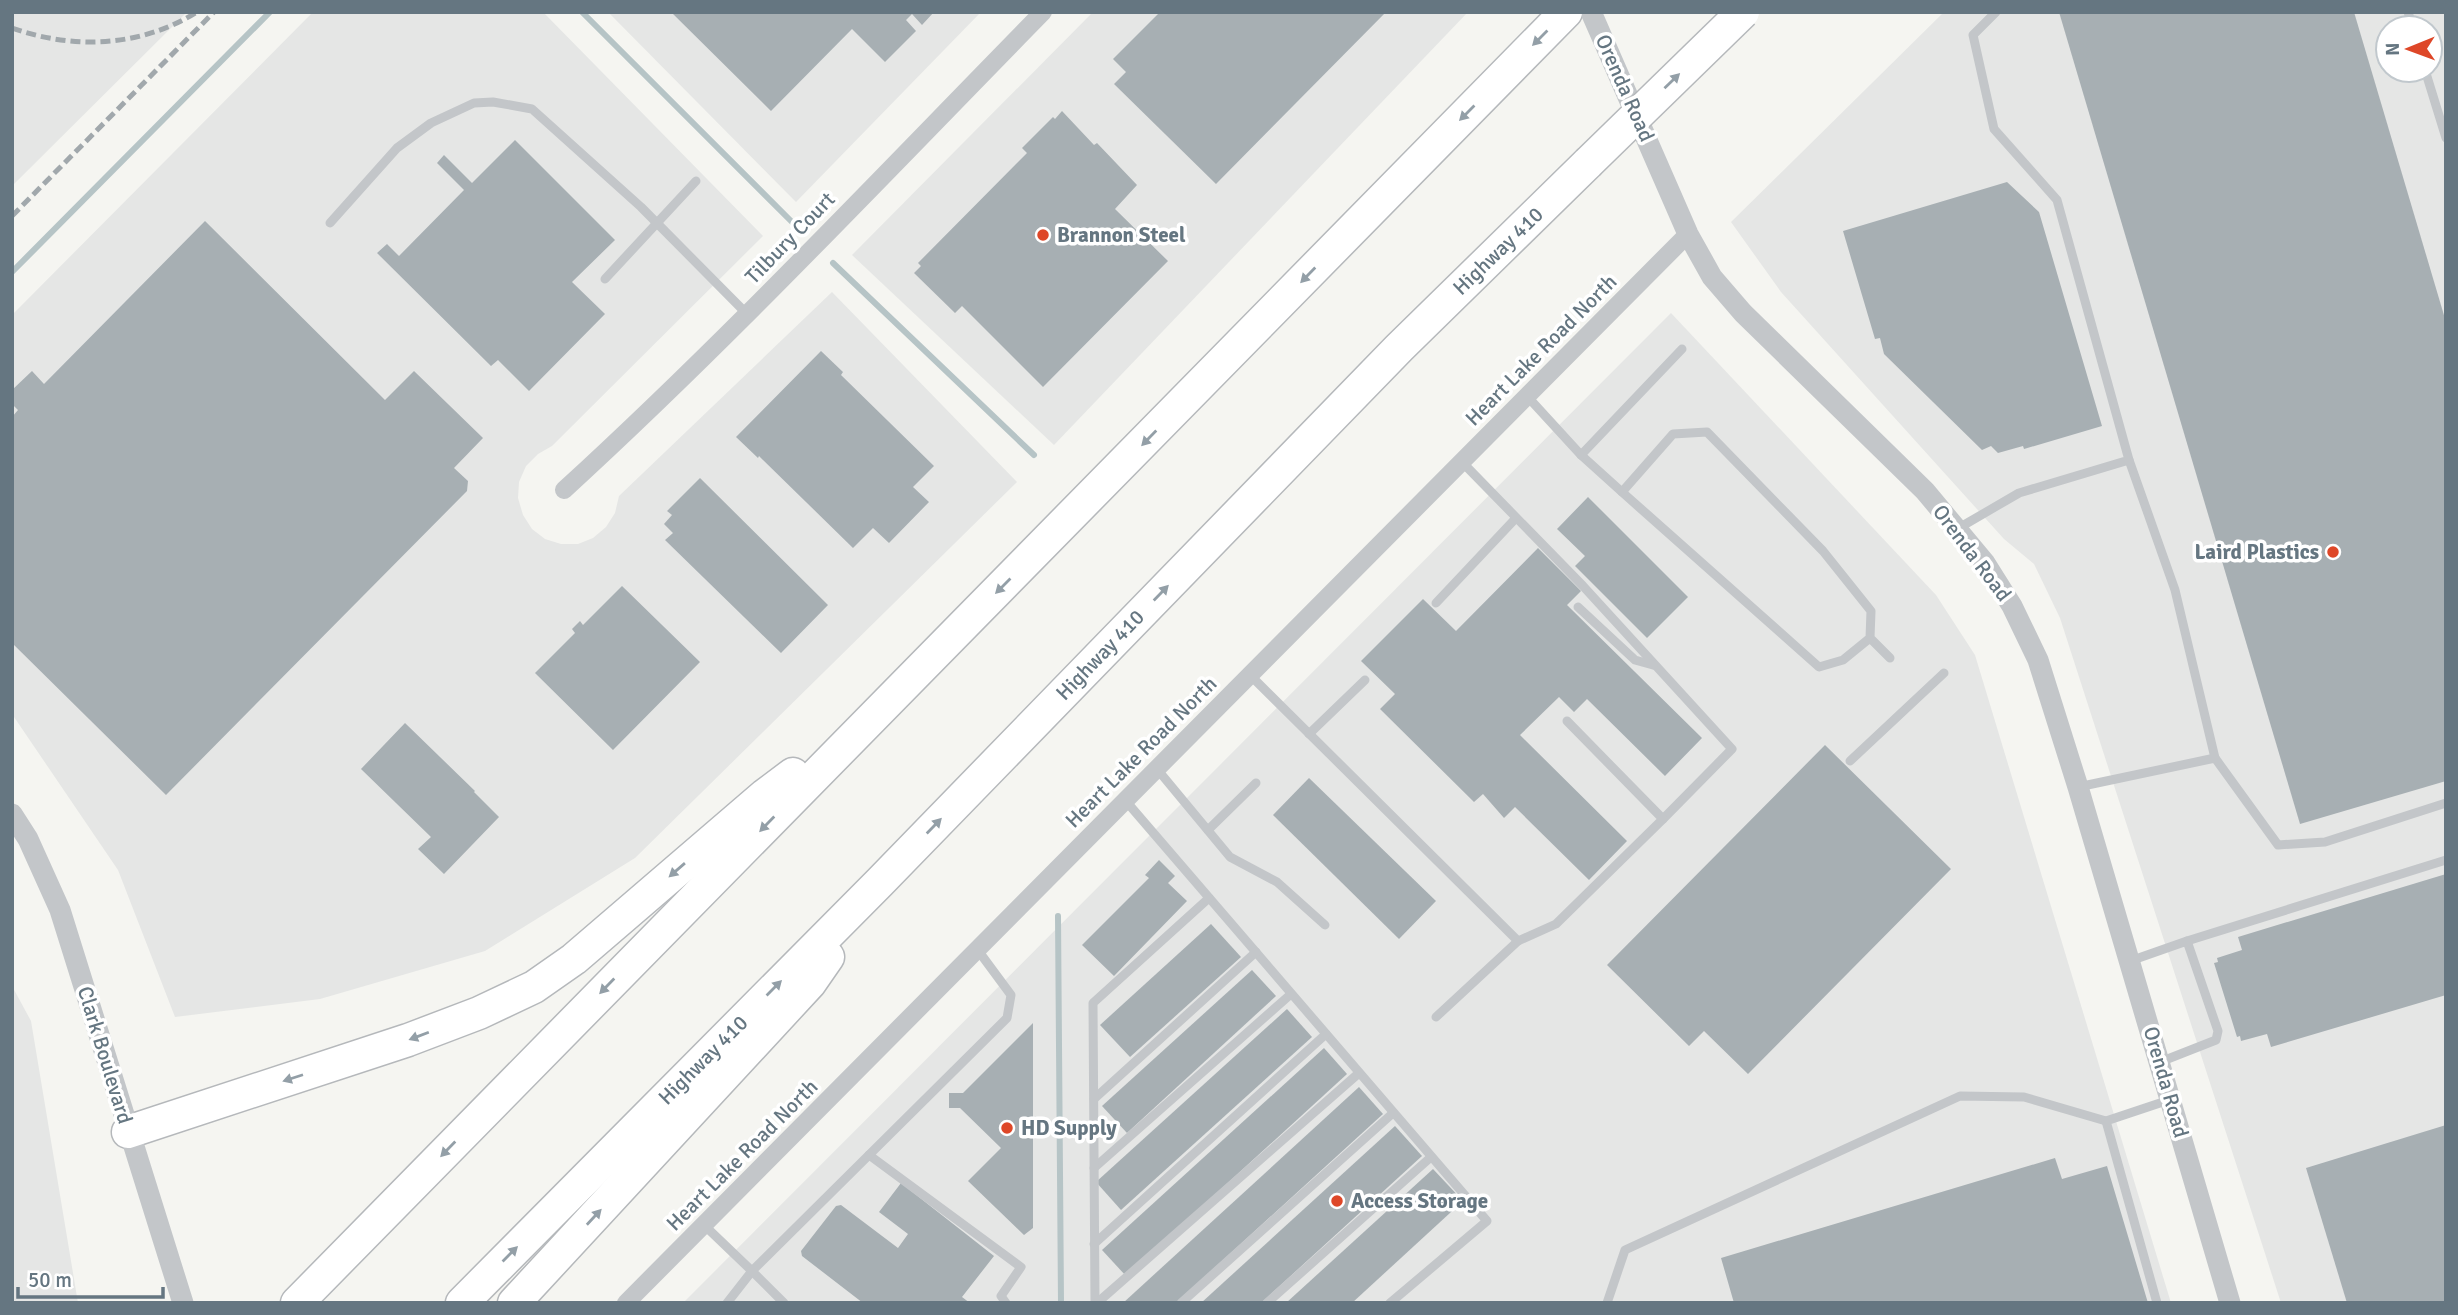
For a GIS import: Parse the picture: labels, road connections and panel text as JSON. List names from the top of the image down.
{
  "streets": {
    "highway": ["Highway 410"],
    "street": [
      "Orenda Road",
      "Tilbury Court",
      "Heart Lake Road North",
      "Clark Boulevard"
    ]
  },
  "crossings": [
    ["Orenda Road", "Heart Lake Road North"]
  ],
  "places": [
    "Brannon Steel",
    "Laird Plastics",
    "HD Supply",
    "Access Storage"
  ],
  "scale_bar": "50 m",
  "north": "left"
}
